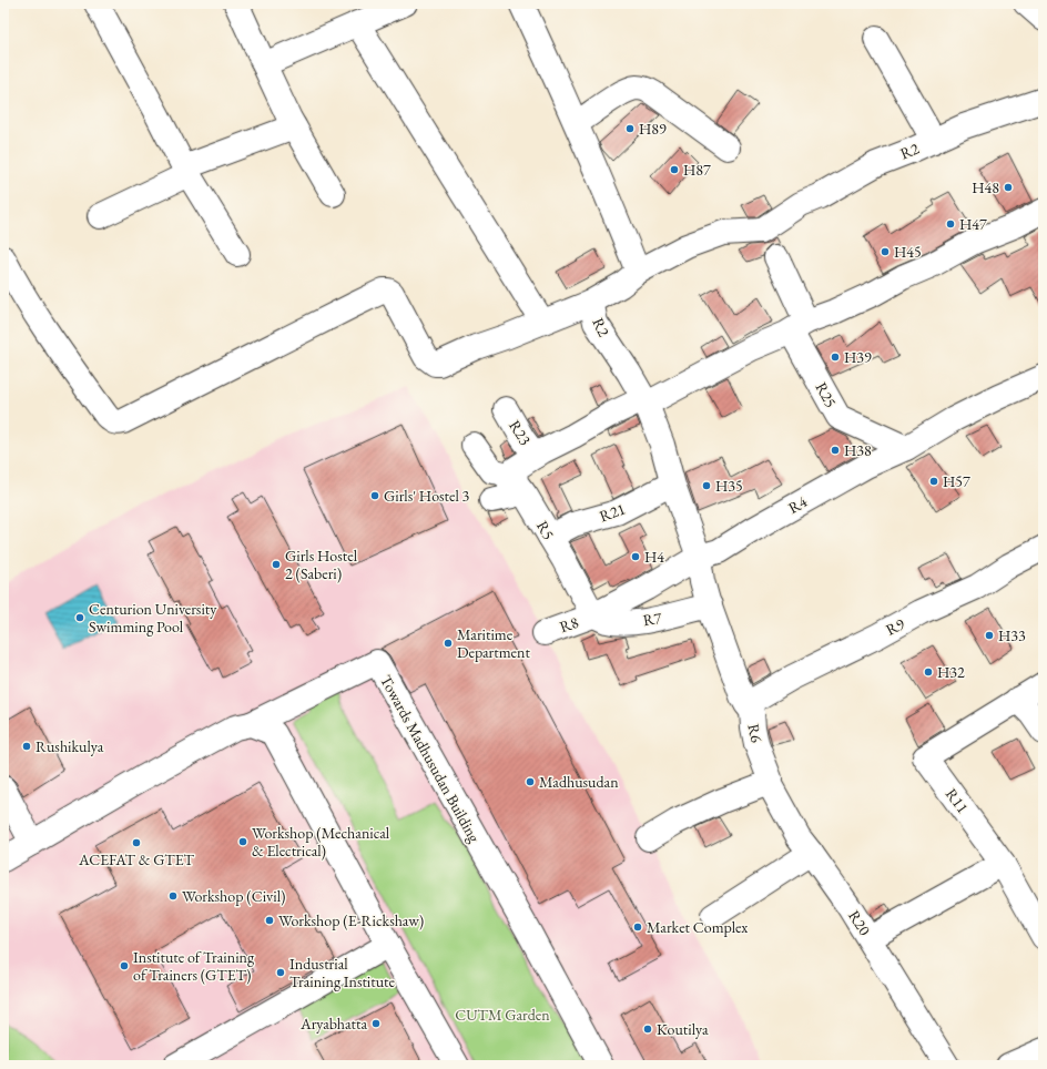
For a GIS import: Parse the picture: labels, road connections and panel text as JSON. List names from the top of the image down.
{
  "streets": {
    "street": [
      "R2",
      "R25",
      "R23",
      "R4",
      "R21",
      "R5",
      "R7",
      "R8",
      "R9",
      "R6",
      "Towards Madhusudan Building",
      "R11",
      "R20"
    ]
  },
  "crossings": [
    ["R25", "R4"],
    ["R4", "R6"],
    ["R21", "R5"],
    ["R5", "R7"],
    ["R5", "R8"],
    ["R7", "R8"],
    ["R7", "R6"],
    ["R9", "R6"],
    ["R6", "R20"]
  ],
  "parks": ["CUTM Garden"],
  "places": [
    "H89",
    "H87",
    "H48",
    "H47",
    "H45",
    "H39",
    "H38",
    "H57",
    "H35",
    "Girls' Hostel 3",
    "H4",
    "Girls Hostel 2 (Saberi)",
    "Centurion University Swimming Pool",
    "H33",
    "Maritime Department",
    "H32",
    "Rushikulya",
    "Madhusudan",
    "Workshop (Mechanical & Electrical)",
    "ACEFAT & GTET",
    "Workshop (Civil)",
    "Workshop (E-Rickshaw)",
    "Market Complex",
    "Institute of Training of Trainers (GTET)",
    "Industrial Training Institute",
    "Aryabhatta",
    "Koutilya"
  ]
}
